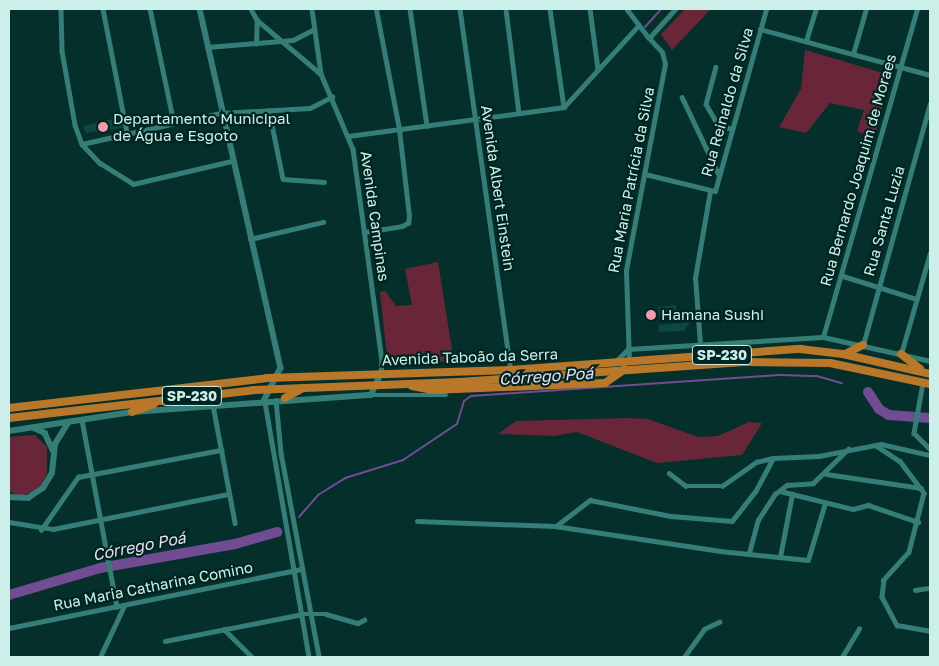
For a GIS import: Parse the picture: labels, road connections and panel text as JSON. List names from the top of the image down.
{
  "streets": {
    "highway": ["SP-230", "Avenida Taboão da Serra"],
    "street": [
      "Rua Reinaldo da Silva",
      "Rua Bernardo Joaquim de Moraes",
      "Rua Maria Patrícia da Silva",
      "Avenida Albert Einstein",
      "Avenida Campinas",
      "Rua Santa Luzia",
      "Rua Maria Catharina Comino"
    ]
  },
  "crossings": [
    ["Rua Reinaldo da Silva", "Rua Maria Patrícia da Silva"],
    ["Rua Maria Patrícia da Silva", "Avenida Taboão da Serra"],
    ["Avenida Albert Einstein", "Avenida Taboão da Serra"],
    ["Avenida Campinas", "Avenida Taboão da Serra"]
  ],
  "water": ["Córrego Poá"],
  "places": ["Departamento Municipal de Água e Esgoto", "Hamana Sushi"]
}
